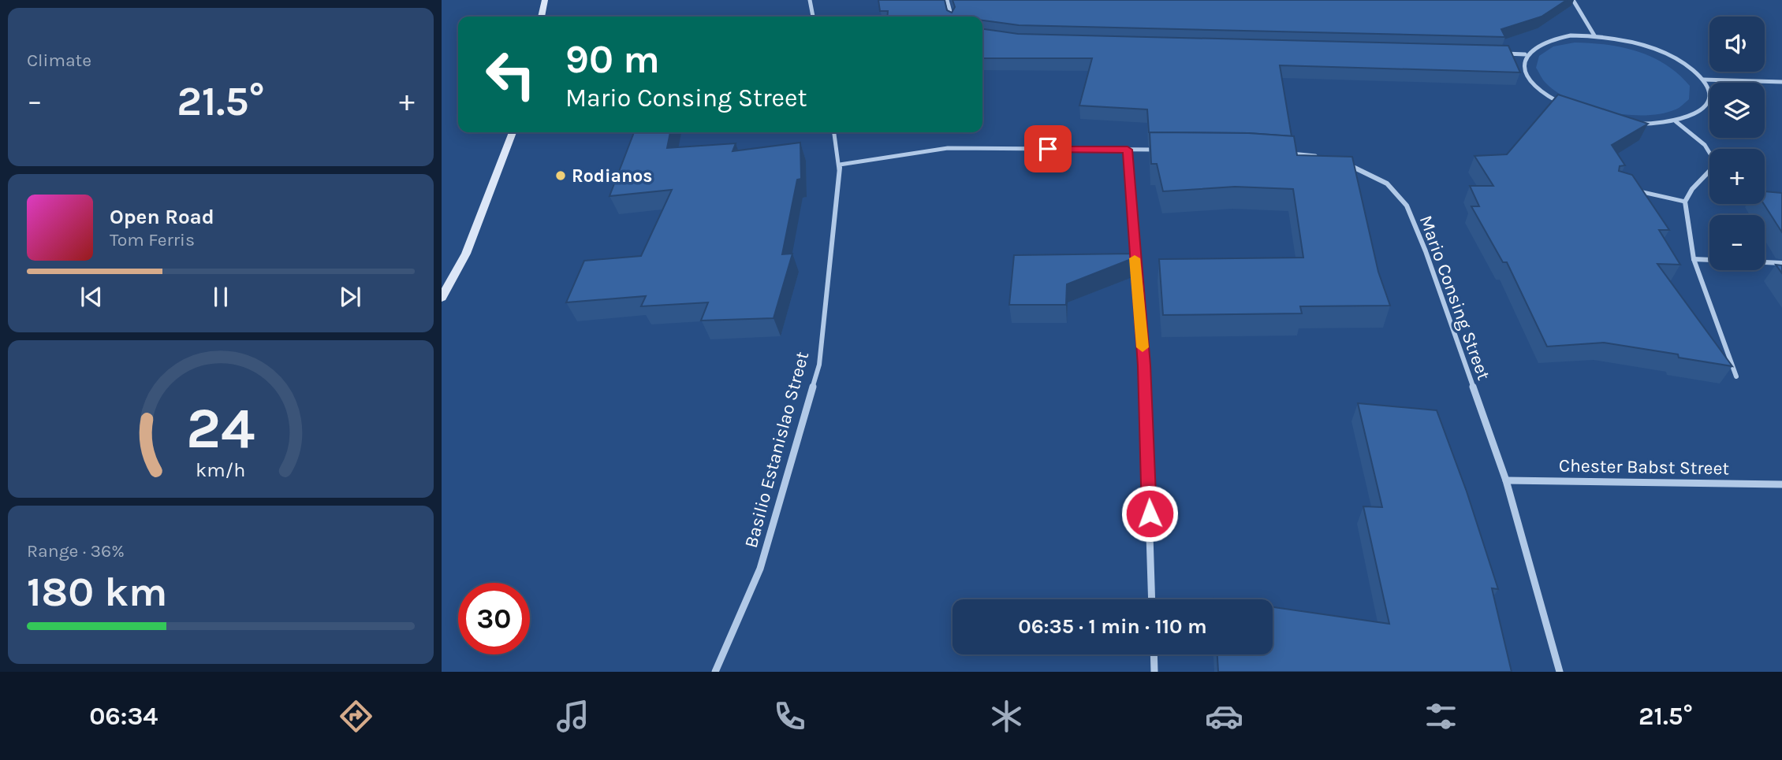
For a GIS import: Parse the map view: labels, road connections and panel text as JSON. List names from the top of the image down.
{
  "streets": {
    "street": ["Mario Consing Street", "Basilio Estanislao Street", "Chester Babst Street"]
  },
  "crossings": [
    ["Mario Consing Street", "Chester Babst Street"]
  ],
  "places": ["Rodianos"],
  "page": {
    "tile": [
      "Climate",
      ["Range · 36%", "180 km"]
    ],
    "map_buttons": ["+", "−"],
    "turn": ["90 m", "Mario Consing Street"],
    "heat": ["−", "21.5°", "+"],
    "song": ["Open Road", "Tom Ferris"],
    "limit": "30",
    "trip": "06:35 · 1 min · 110 m",
    "tabs": ["06:34", "21.5°"],
    "gauge": ["24", "km/h"]
  }
}
